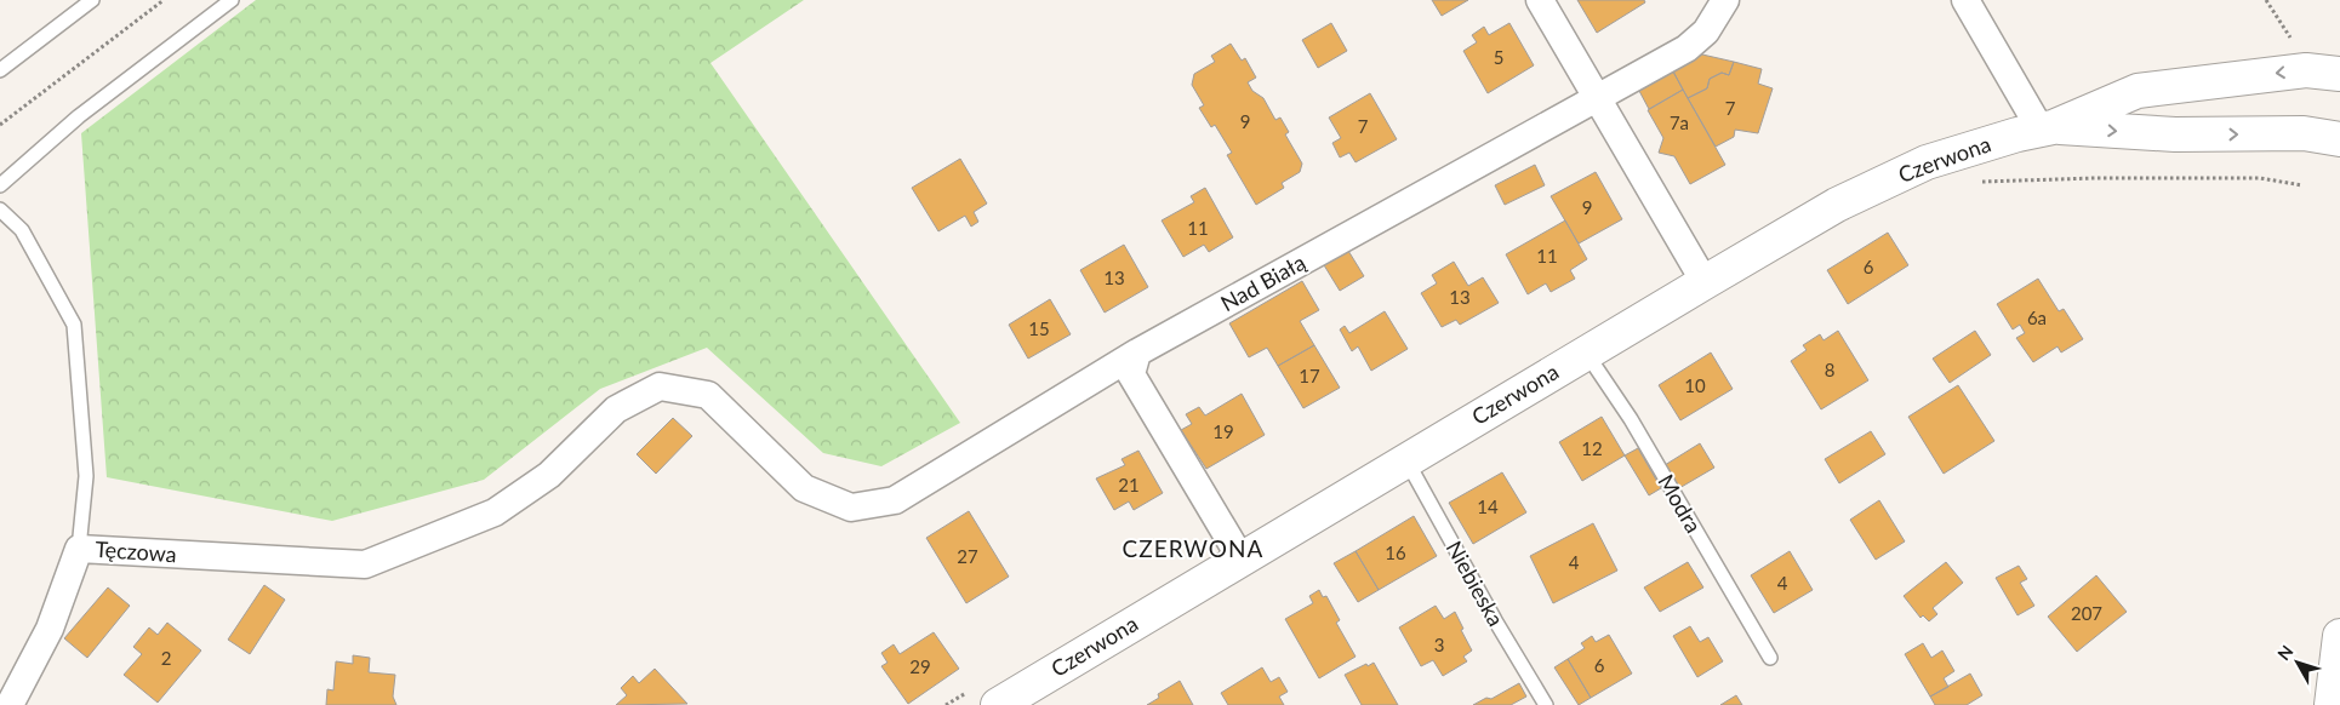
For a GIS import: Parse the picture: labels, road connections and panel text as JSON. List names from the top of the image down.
{
  "streets": {
    "main road": ["Czerwona"],
    "street": ["Nad Białą", "Tęczowa"],
    "lane": ["Modra", "Niebieska"]
  },
  "crossings": [
    ["Czerwona", "Modra"],
    ["Czerwona", "Niebieska"],
    ["Nad Białą", "Tęczowa"]
  ],
  "districts": ["CZERWONA"],
  "house_numbers": [
    "5",
    "7",
    "9",
    "7a",
    "7",
    "9",
    "11",
    "11",
    "6",
    "13",
    "13",
    "6a",
    "15",
    "8",
    "17",
    "10",
    "19",
    "12",
    "21",
    "14",
    "16",
    "27",
    "4",
    "4",
    "207",
    "3",
    "2",
    "6",
    "29"
  ],
  "north": "top left"
}
